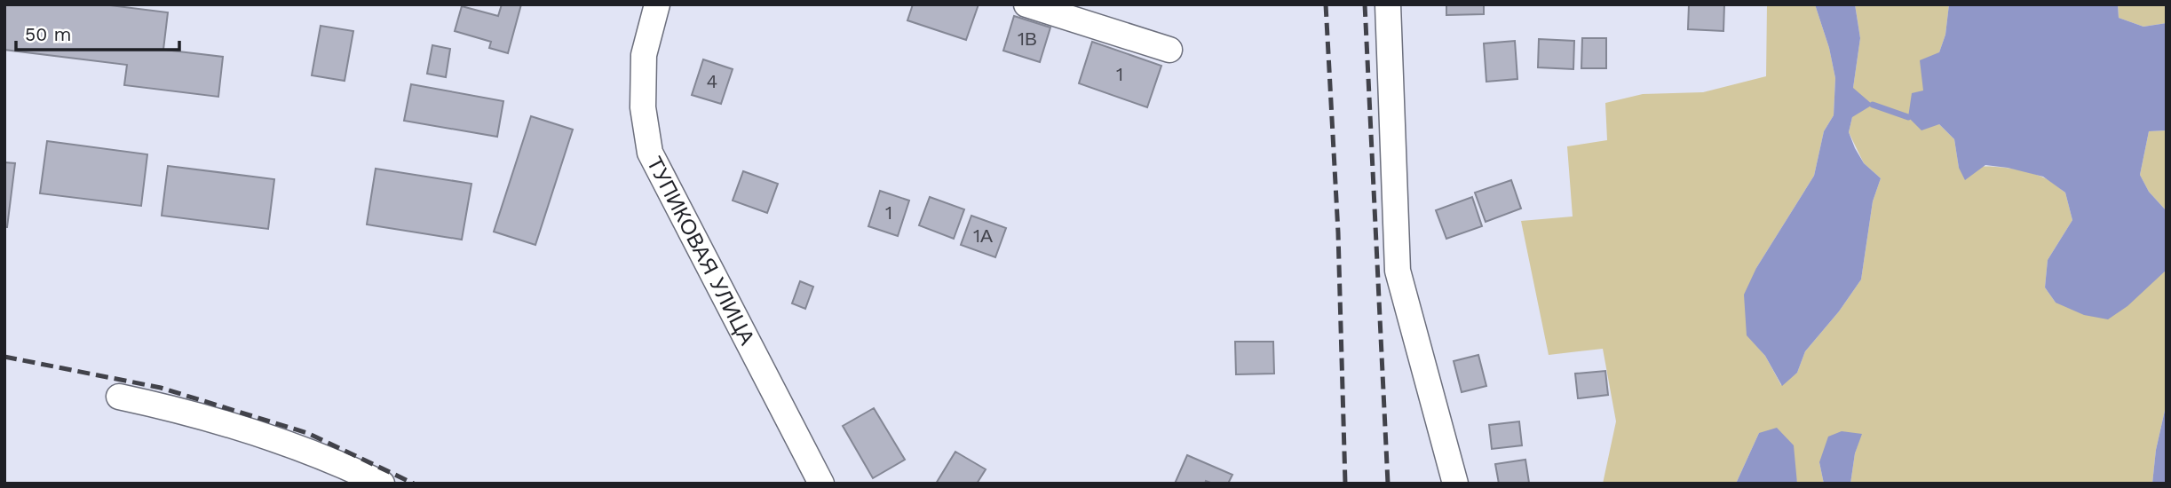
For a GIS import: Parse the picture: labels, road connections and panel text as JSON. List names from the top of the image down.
{
  "streets": {
    "street": ["ТУПИКОВАЯ УЛИЦА"]
  },
  "house_numbers": [
    "1В",
    "1",
    "4",
    "1",
    "1А"
  ],
  "scale_bar": "50 m"
}
